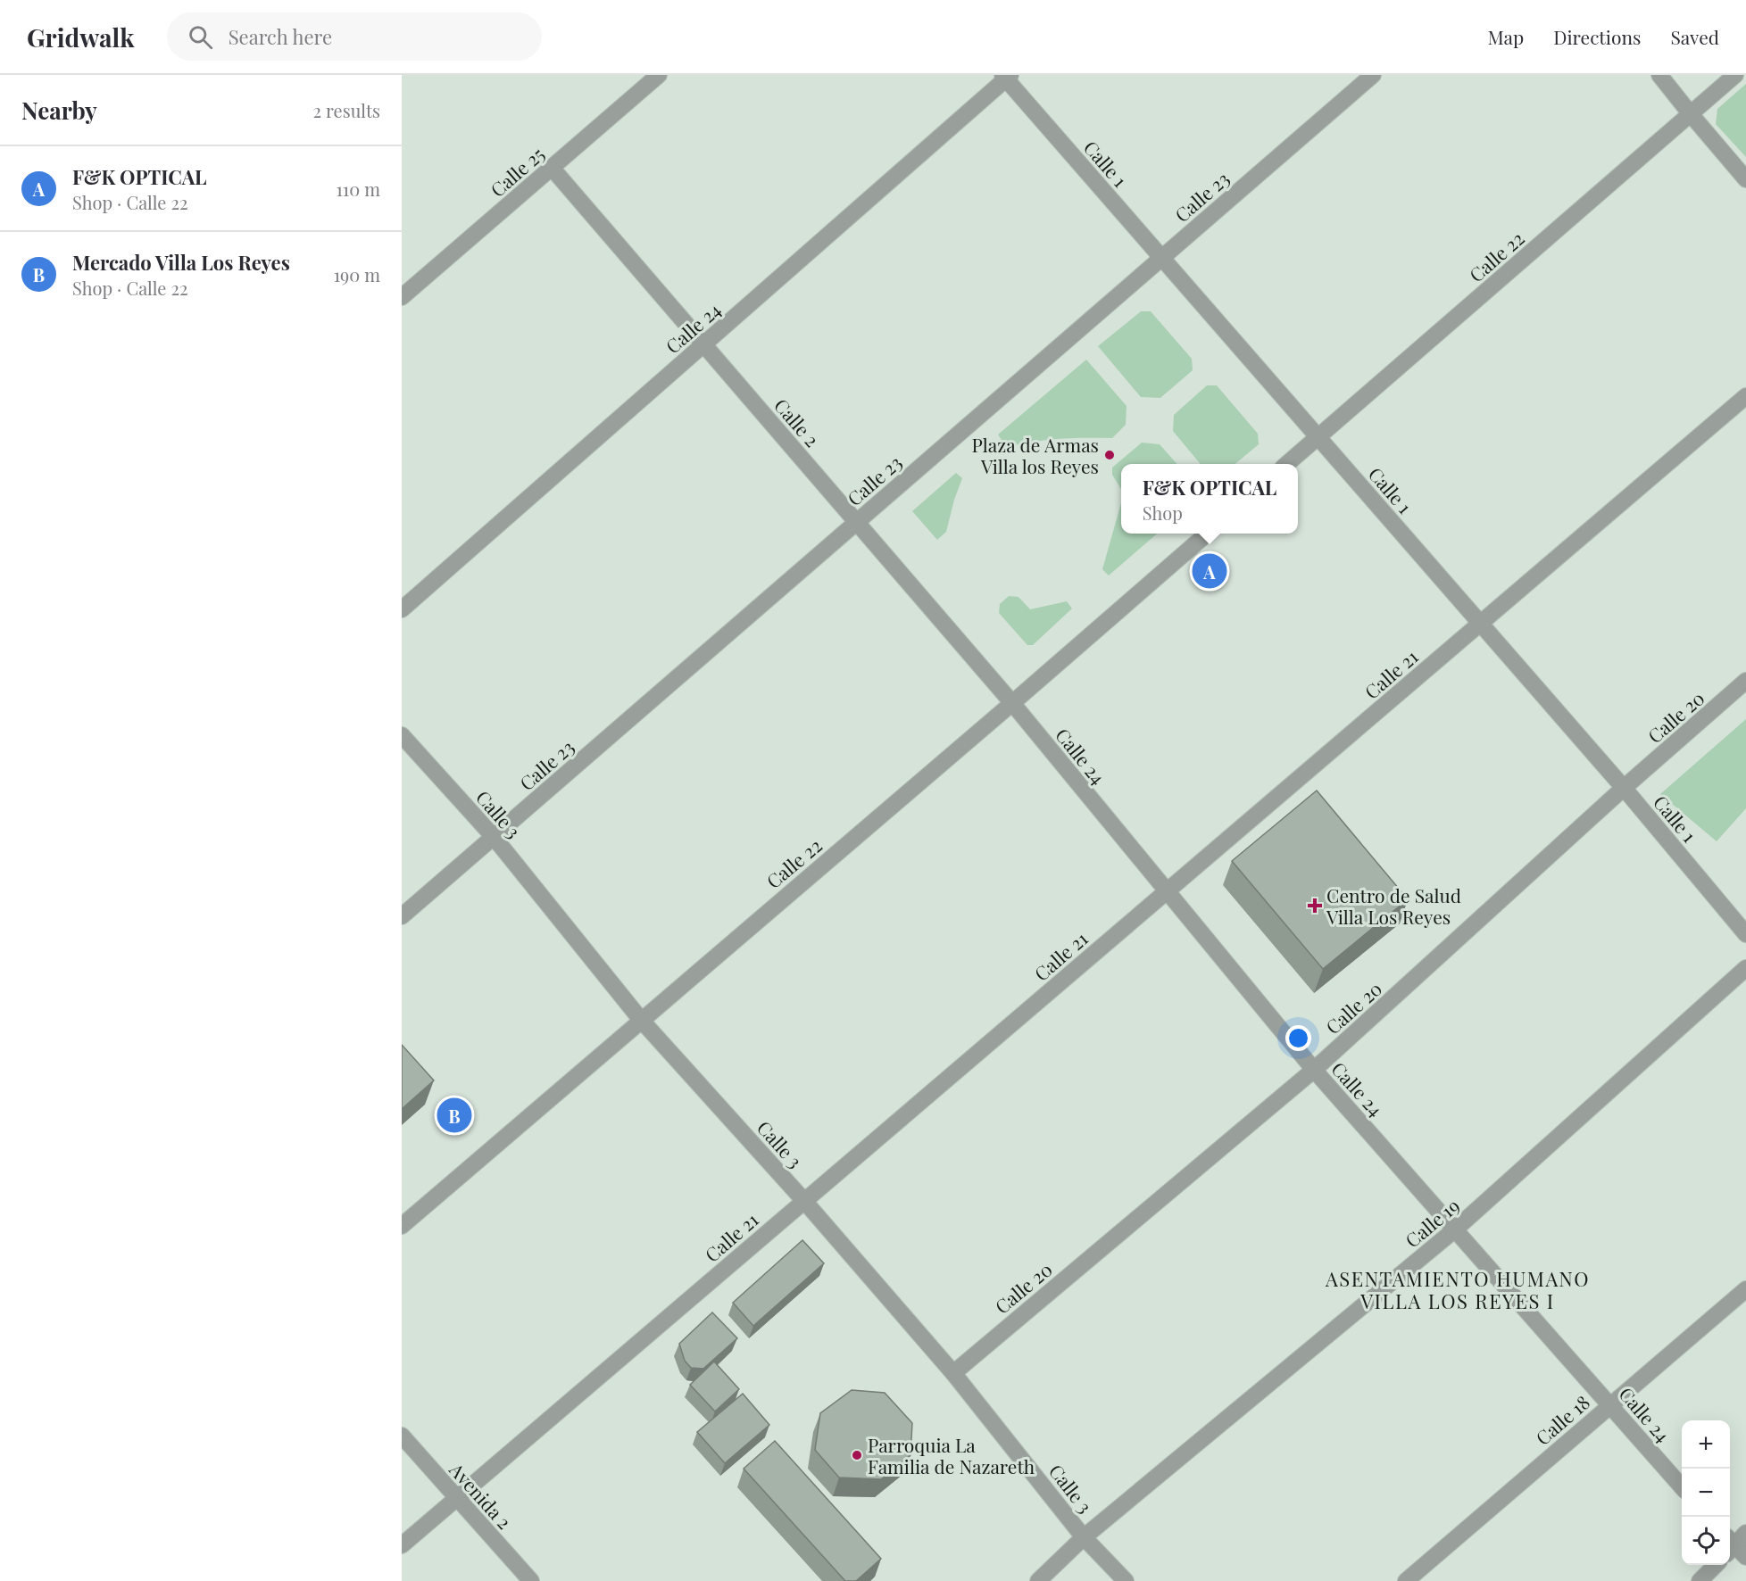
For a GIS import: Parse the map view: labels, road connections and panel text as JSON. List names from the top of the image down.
{
  "streets": {
    "street": [
      "Calle 1",
      "Calle 25",
      "Calle 23",
      "Calle 22",
      "Calle 24",
      "Calle 2",
      "Calle 21",
      "Calle 20",
      "Calle 3",
      "Calle 19",
      "Calle 18",
      "Avenida 2"
    ]
  },
  "crossings": [
    ["Calle 1", "Calle 23"],
    ["Calle 1", "Calle 22"],
    ["Calle 1", "Calle 24"],
    ["Calle 1", "Calle 21"],
    ["Calle 1", "Calle 20"],
    ["Calle 25", "Calle 2"],
    ["Calle 23", "Calle 2"],
    ["Calle 23", "Calle 3"],
    ["Calle 22", "Calle 24"],
    ["Calle 22", "Calle 2"],
    ["Calle 22", "Calle 3"],
    ["Calle 24", "Calle 2"],
    ["Calle 24", "Calle 21"],
    ["Calle 24", "Calle 20"],
    ["Calle 24", "Calle 19"],
    ["Calle 24", "Calle 18"],
    ["Calle 21", "Calle 3"],
    ["Calle 21", "Avenida 2"],
    ["Calle 20", "Calle 3"],
    ["Calle 3", "Calle 19"]
  ],
  "districts": ["ASENTAMIENTO HUMANO VILLA LOS REYES I"],
  "places": {
    "other": ["Plaza de Armas Villa los Reyes", "Parroquia La Familia de Nazareth"],
    "health": ["Centro de Salud Villa Los Reyes"]
  },
  "page": {
    "header": "Gridwalk",
    "search": "Search here",
    "nav": ["Map", "Directions", "Saved"],
    "heading": ["Nearby", "2 results"],
    "list": [
      {
        "mark": "A",
        "name": "F&K OPTICAL",
        "note": "Shop · Calle 22",
        "value": "110 m"
      },
      {
        "mark": "B",
        "name": "Mercado Villa Los Reyes",
        "note": "Shop · Calle 22",
        "value": "190 m"
      }
    ],
    "popup": ["F&K OPTICAL", "Shop"],
    "pins": ["A", "B"],
    "map_buttons": ["+", "−"]
  }
}
